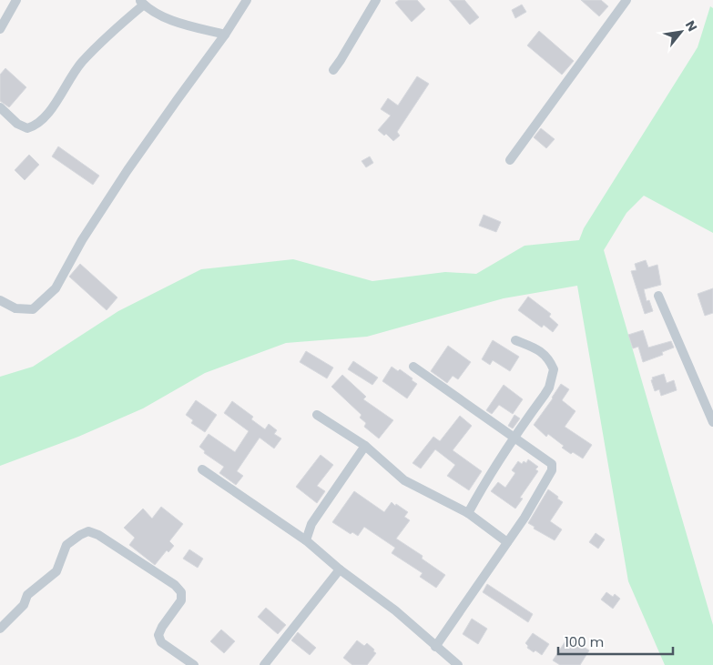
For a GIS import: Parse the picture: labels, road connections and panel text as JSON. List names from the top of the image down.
{
  "scale_bar": "100 m",
  "north": "top right"
}
